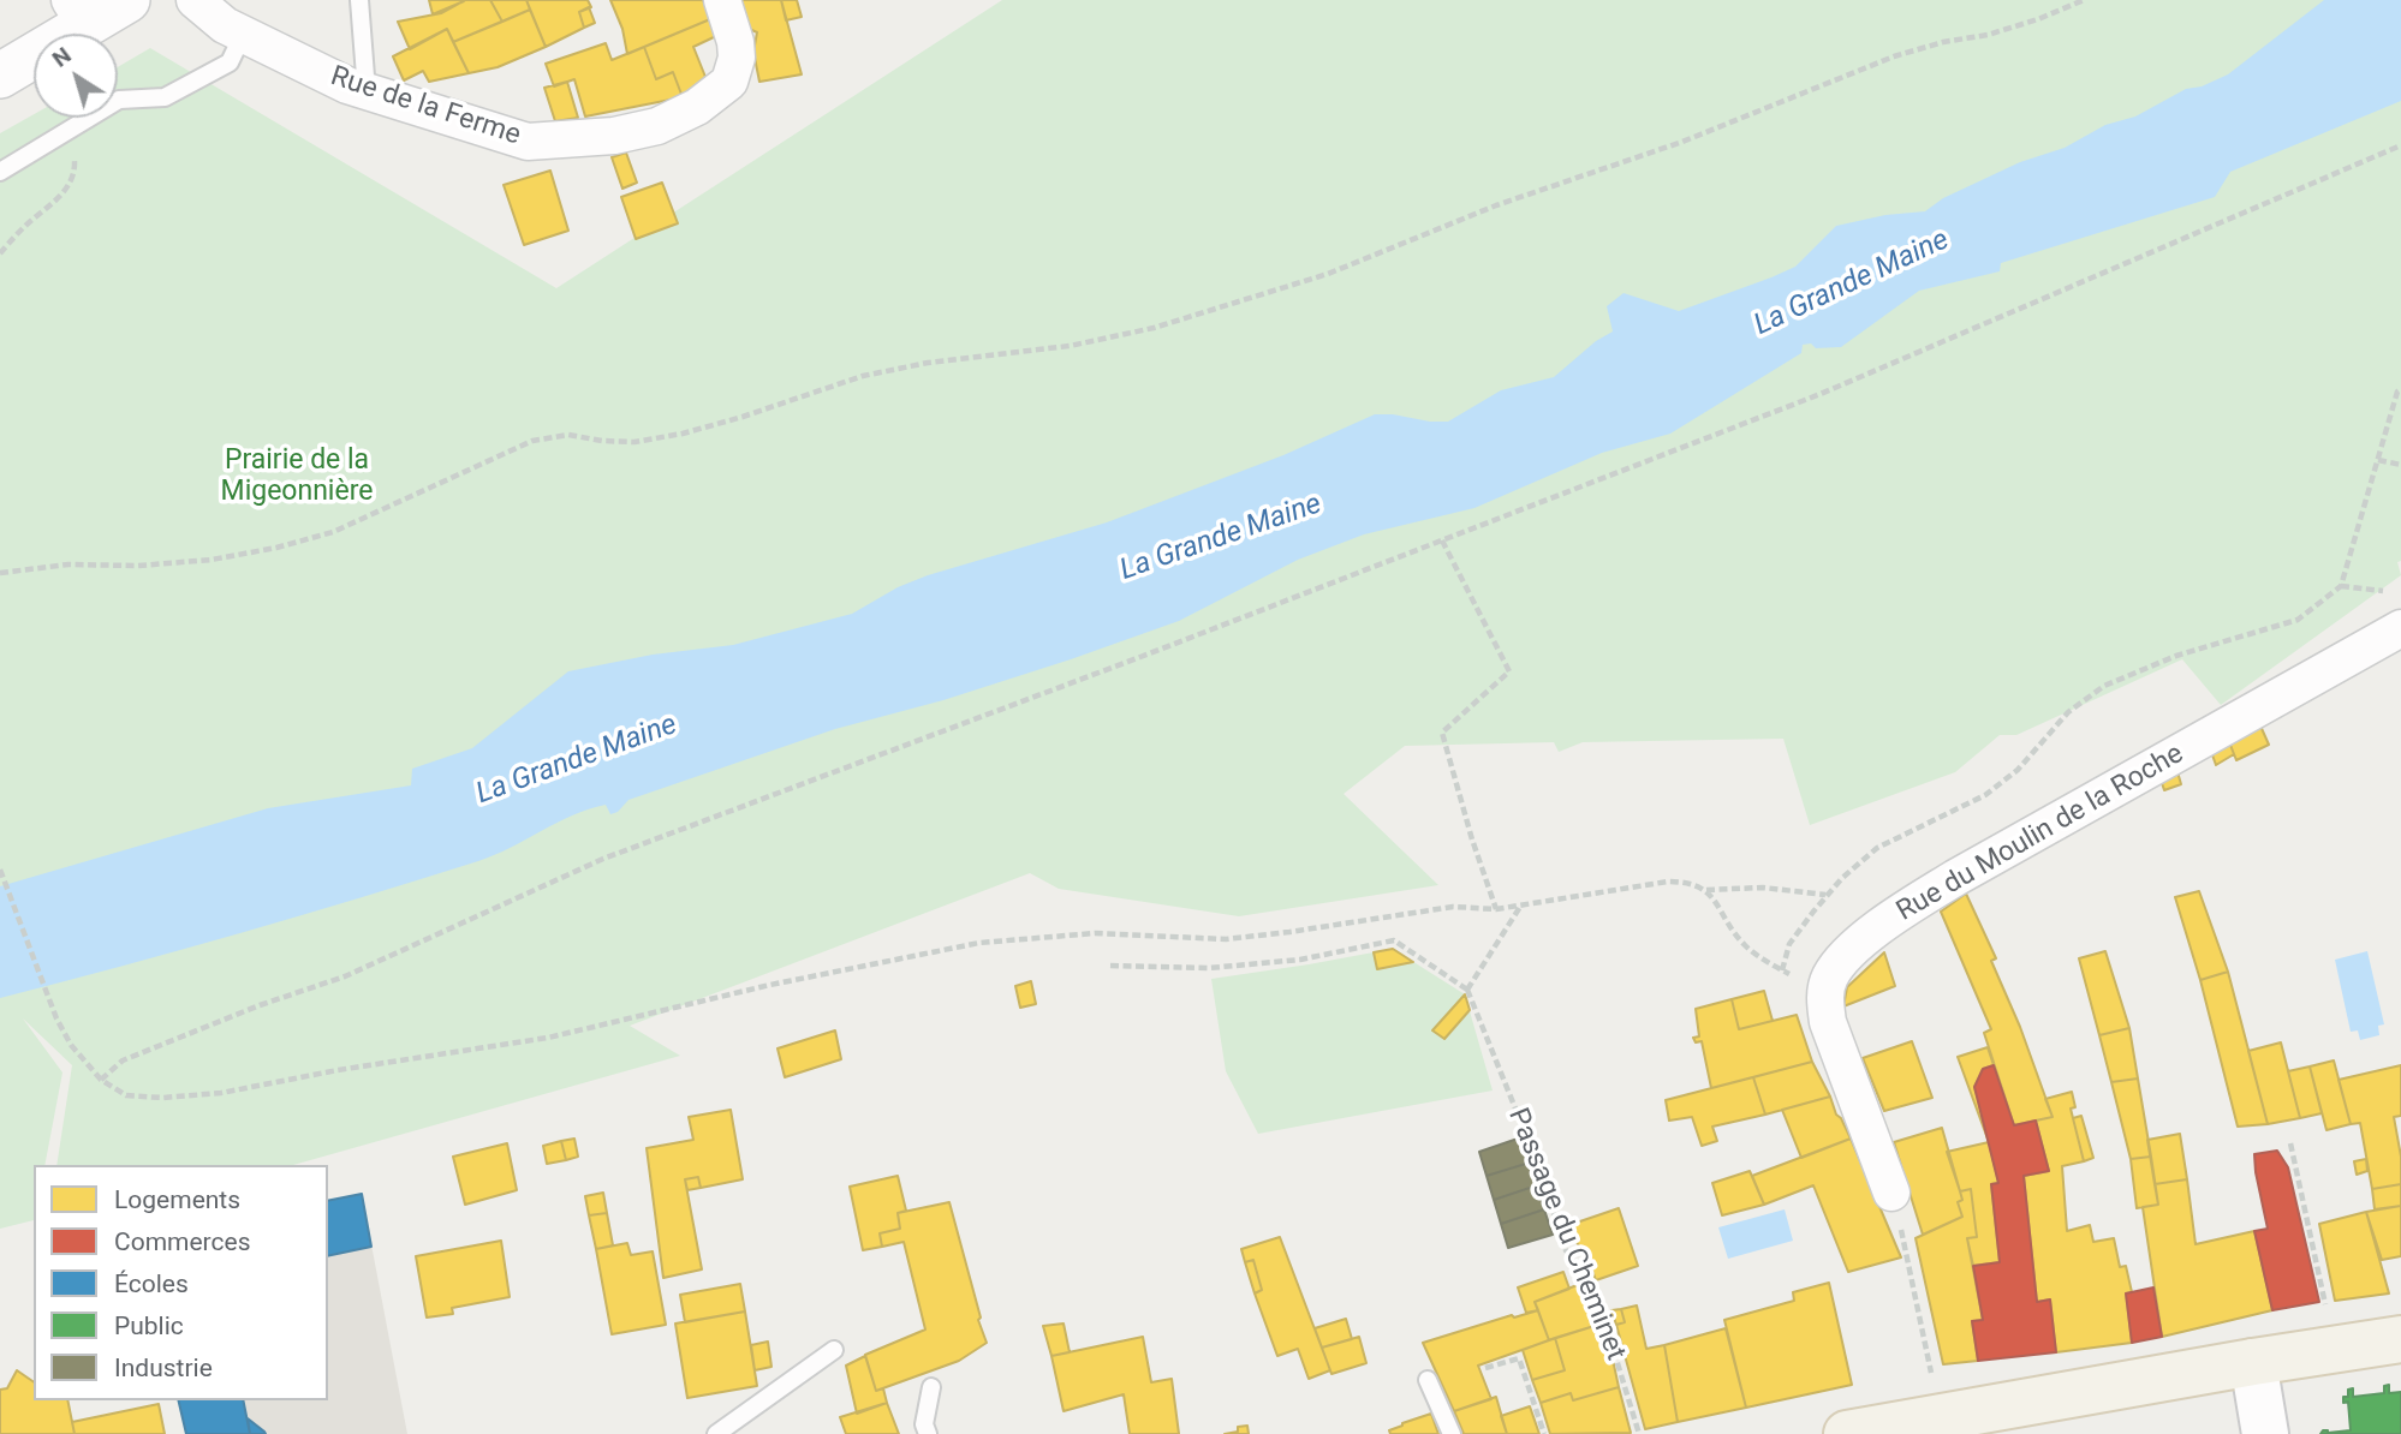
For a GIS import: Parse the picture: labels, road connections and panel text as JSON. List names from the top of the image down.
{
  "streets": {
    "street": ["Rue de la Ferme", "Rue du Moulin de la Roche"],
    "path": ["Passage du Cheminet"]
  },
  "water": ["La Grande Maine"],
  "parks": ["Prairie de la Migeonnière"],
  "legend": [
    "Logements",
    "Commerces",
    "Écoles",
    "Public",
    "Industrie"
  ],
  "north": "top left"
}
